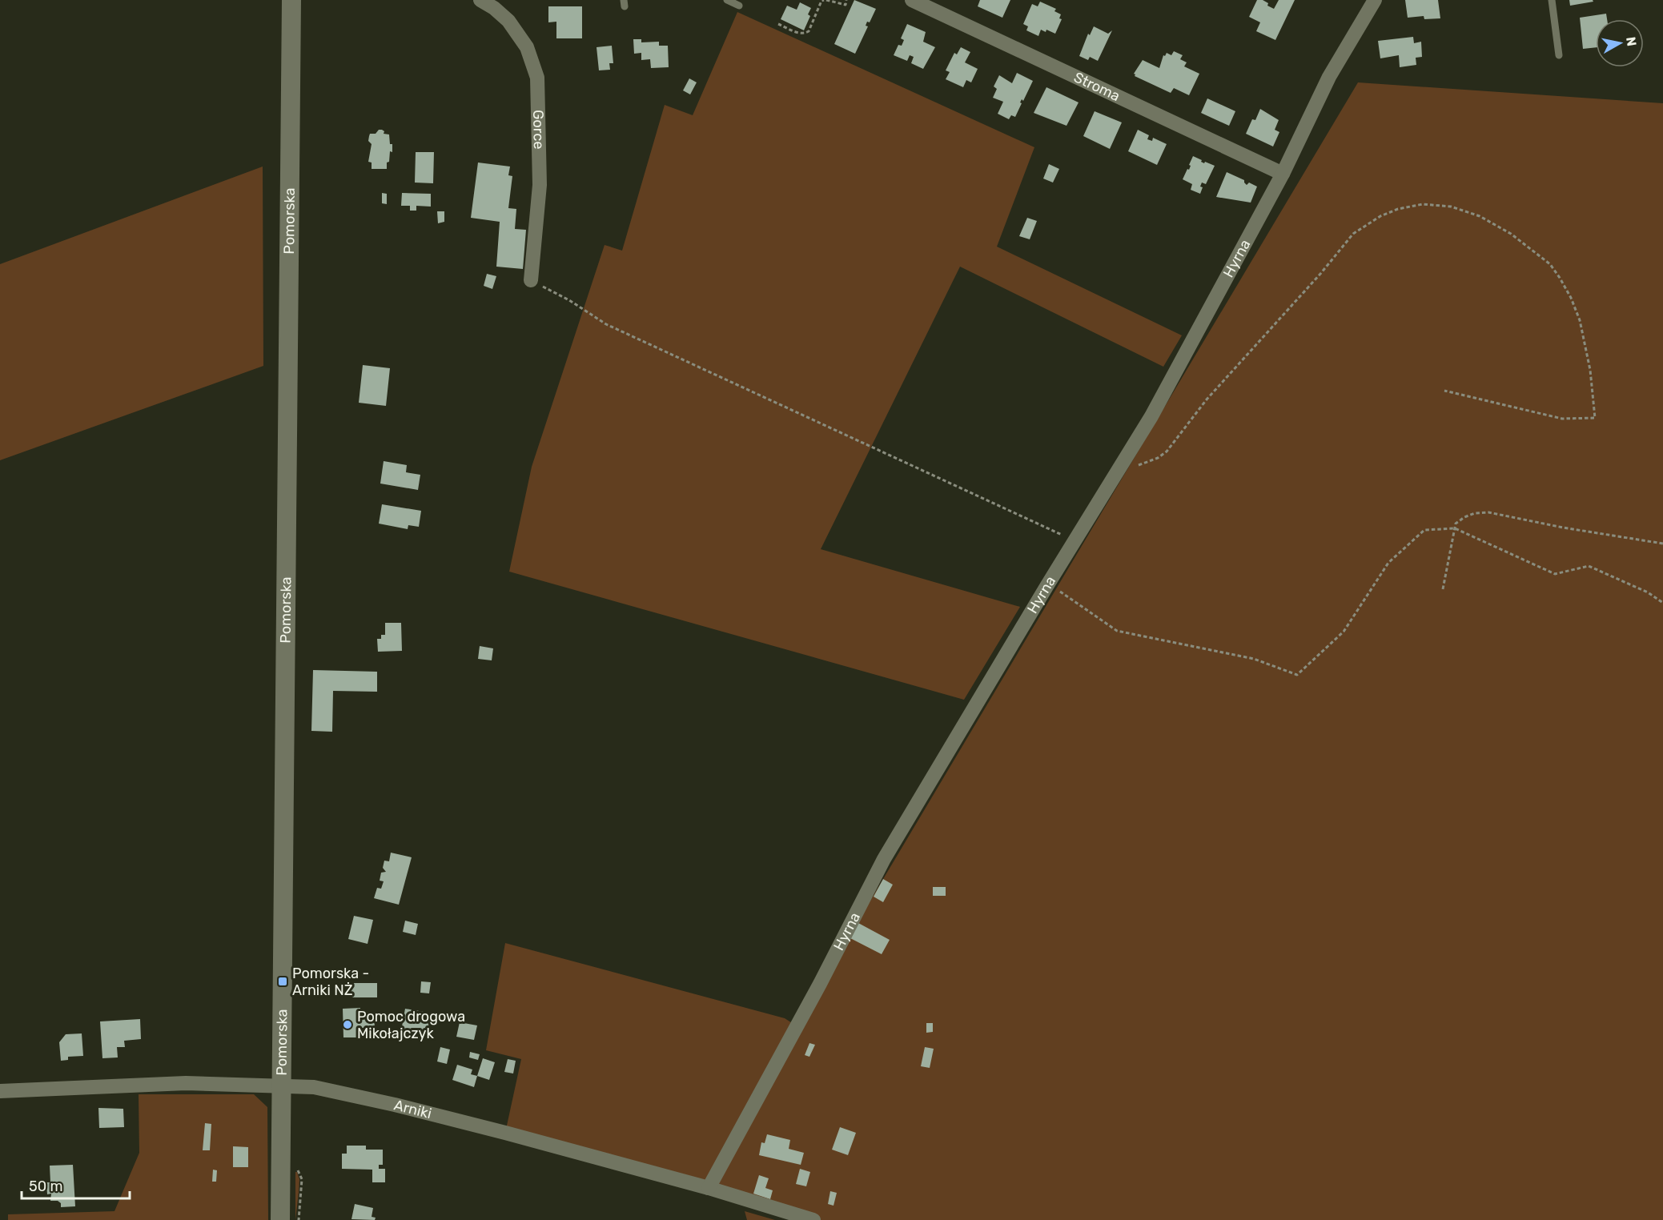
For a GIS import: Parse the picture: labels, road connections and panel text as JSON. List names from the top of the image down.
{
  "streets": {
    "street": [
      "Stroma",
      "Gorce",
      "Pomorska",
      "Hyrna",
      "Arniki"
    ]
  },
  "crossings": [
    ["Stroma", "Hyrna"],
    ["Pomorska", "Arniki"],
    ["Hyrna", "Arniki"]
  ],
  "places": {
    "transit": ["Pomorska - Arniki NŻ"],
    "other": ["Pomoc drogowa Mikołajczyk"]
  },
  "scale_bar": "50 m",
  "north": "right"
}
